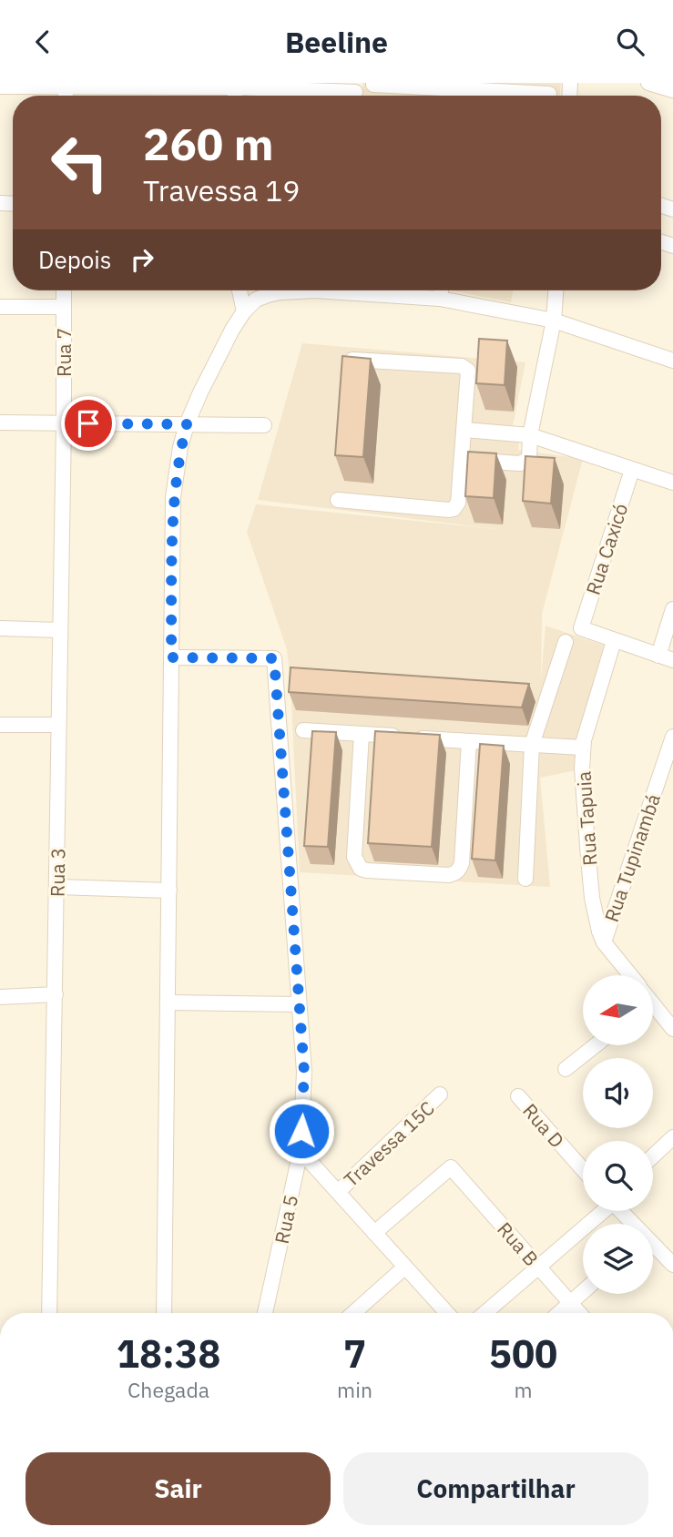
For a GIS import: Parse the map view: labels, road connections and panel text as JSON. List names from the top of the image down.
{
  "streets": {
    "street": [
      "Rua 7",
      "Rua Caxicó",
      "Rua Tapuia",
      "Rua Tupinambá",
      "Rua 3",
      "Rua D",
      "Travessa 15C",
      "Rua 5",
      "Rua B"
    ]
  },
  "crossings": [
    ["Rua 7", "Rua 3"],
    ["Rua Caxicó", "Rua Tapuia"],
    ["Rua Tapuia", "Rua Tupinambá"]
  ],
  "north": "left",
  "page": {
    "header": "Beeline",
    "turn": ["260 m", "Travessa 19"],
    "then": "Depois",
    "eta": [
      "18:38",
      "Chegada",
      "7",
      "min",
      "500",
      "m"
    ],
    "buttons": ["Sair", "Compartilhar"]
  }
}
